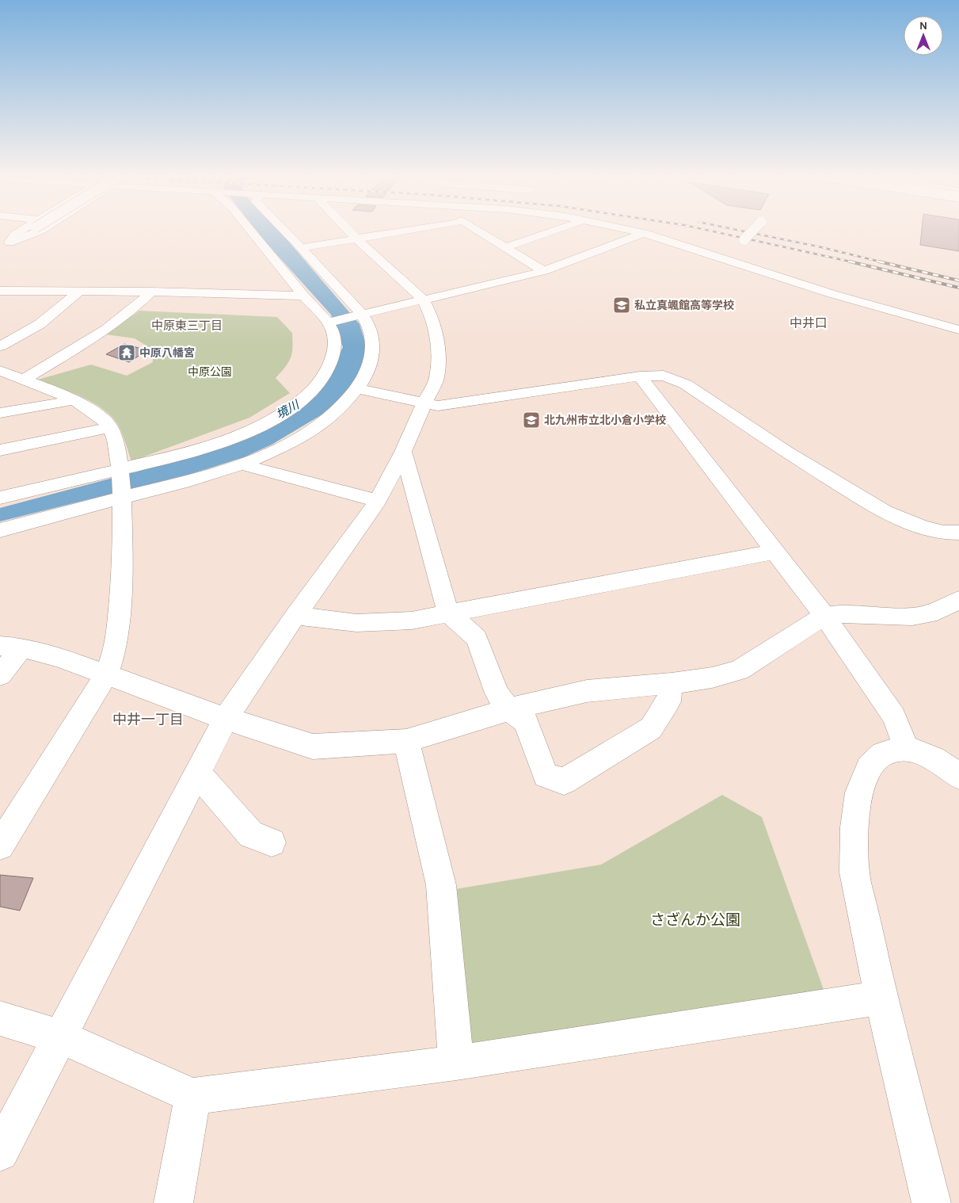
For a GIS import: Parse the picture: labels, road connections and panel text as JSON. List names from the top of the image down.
{
  "districts": ["中井口", "中原東三丁目", "中井一丁目"],
  "water": ["境川"],
  "parks": ["中原公園", "さざんか公園"],
  "places": {
    "school or university": ["私立真颯館高等学校", "北九州市立北小倉小学校"],
    "temple": ["中原八幡宮"]
  },
  "north": "top"
}
